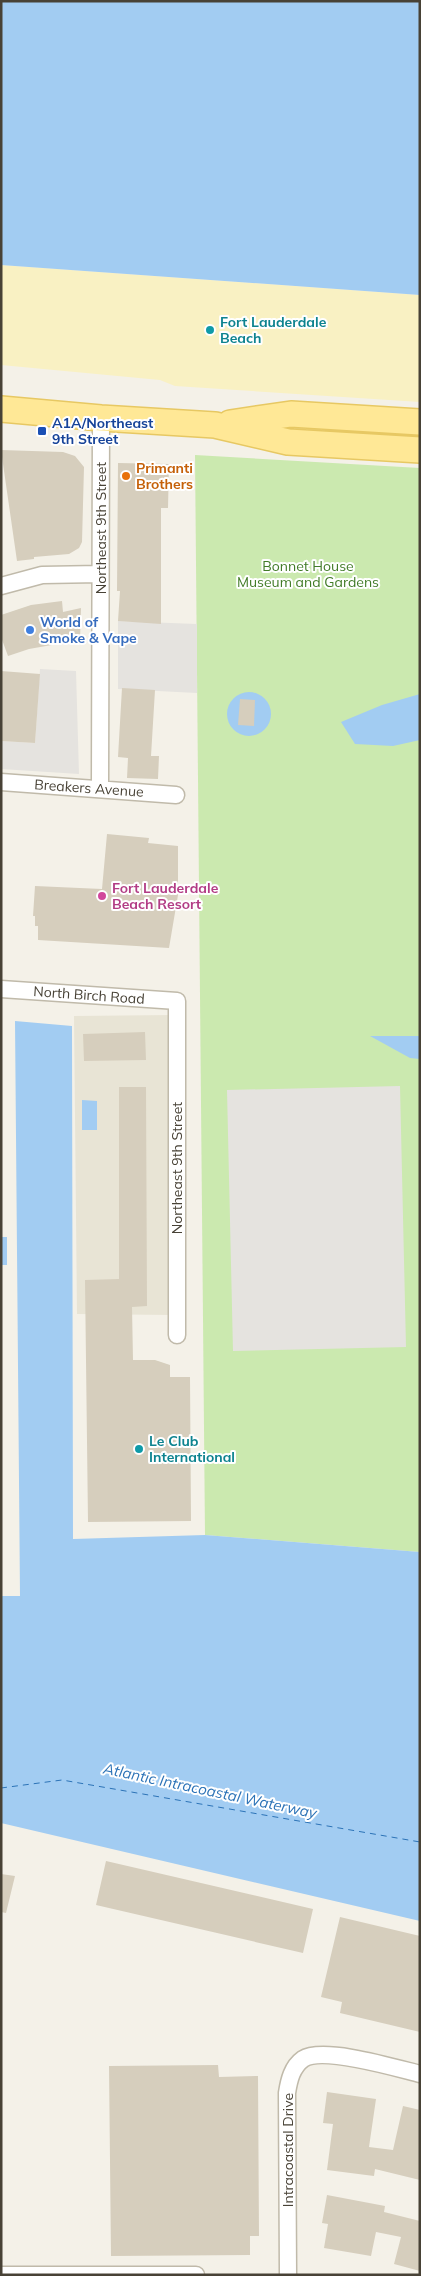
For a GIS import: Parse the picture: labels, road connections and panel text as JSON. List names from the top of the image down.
{
  "streets": {
    "street": [
      "Northeast 9th Street",
      "Breakers Avenue",
      "North Birch Road",
      "Intracoastal Drive"
    ]
  },
  "crossings": [
    ["Northeast 9th Street", "Breakers Avenue"],
    ["Northeast 9th Street", "North Birch Road"]
  ],
  "water": ["Atlantic Intracoastal Waterway"],
  "parks": ["Bonnet House Museum and Gardens"],
  "places": {
    "other": [
      "Fort Lauderdale Beach",
      "Primanti Brothers",
      "World of Smoke & Vape",
      "Fort Lauderdale Beach Resort",
      "Le Club International"
    ],
    "transit": ["A1A/Northeast 9th Street"]
  }
}
